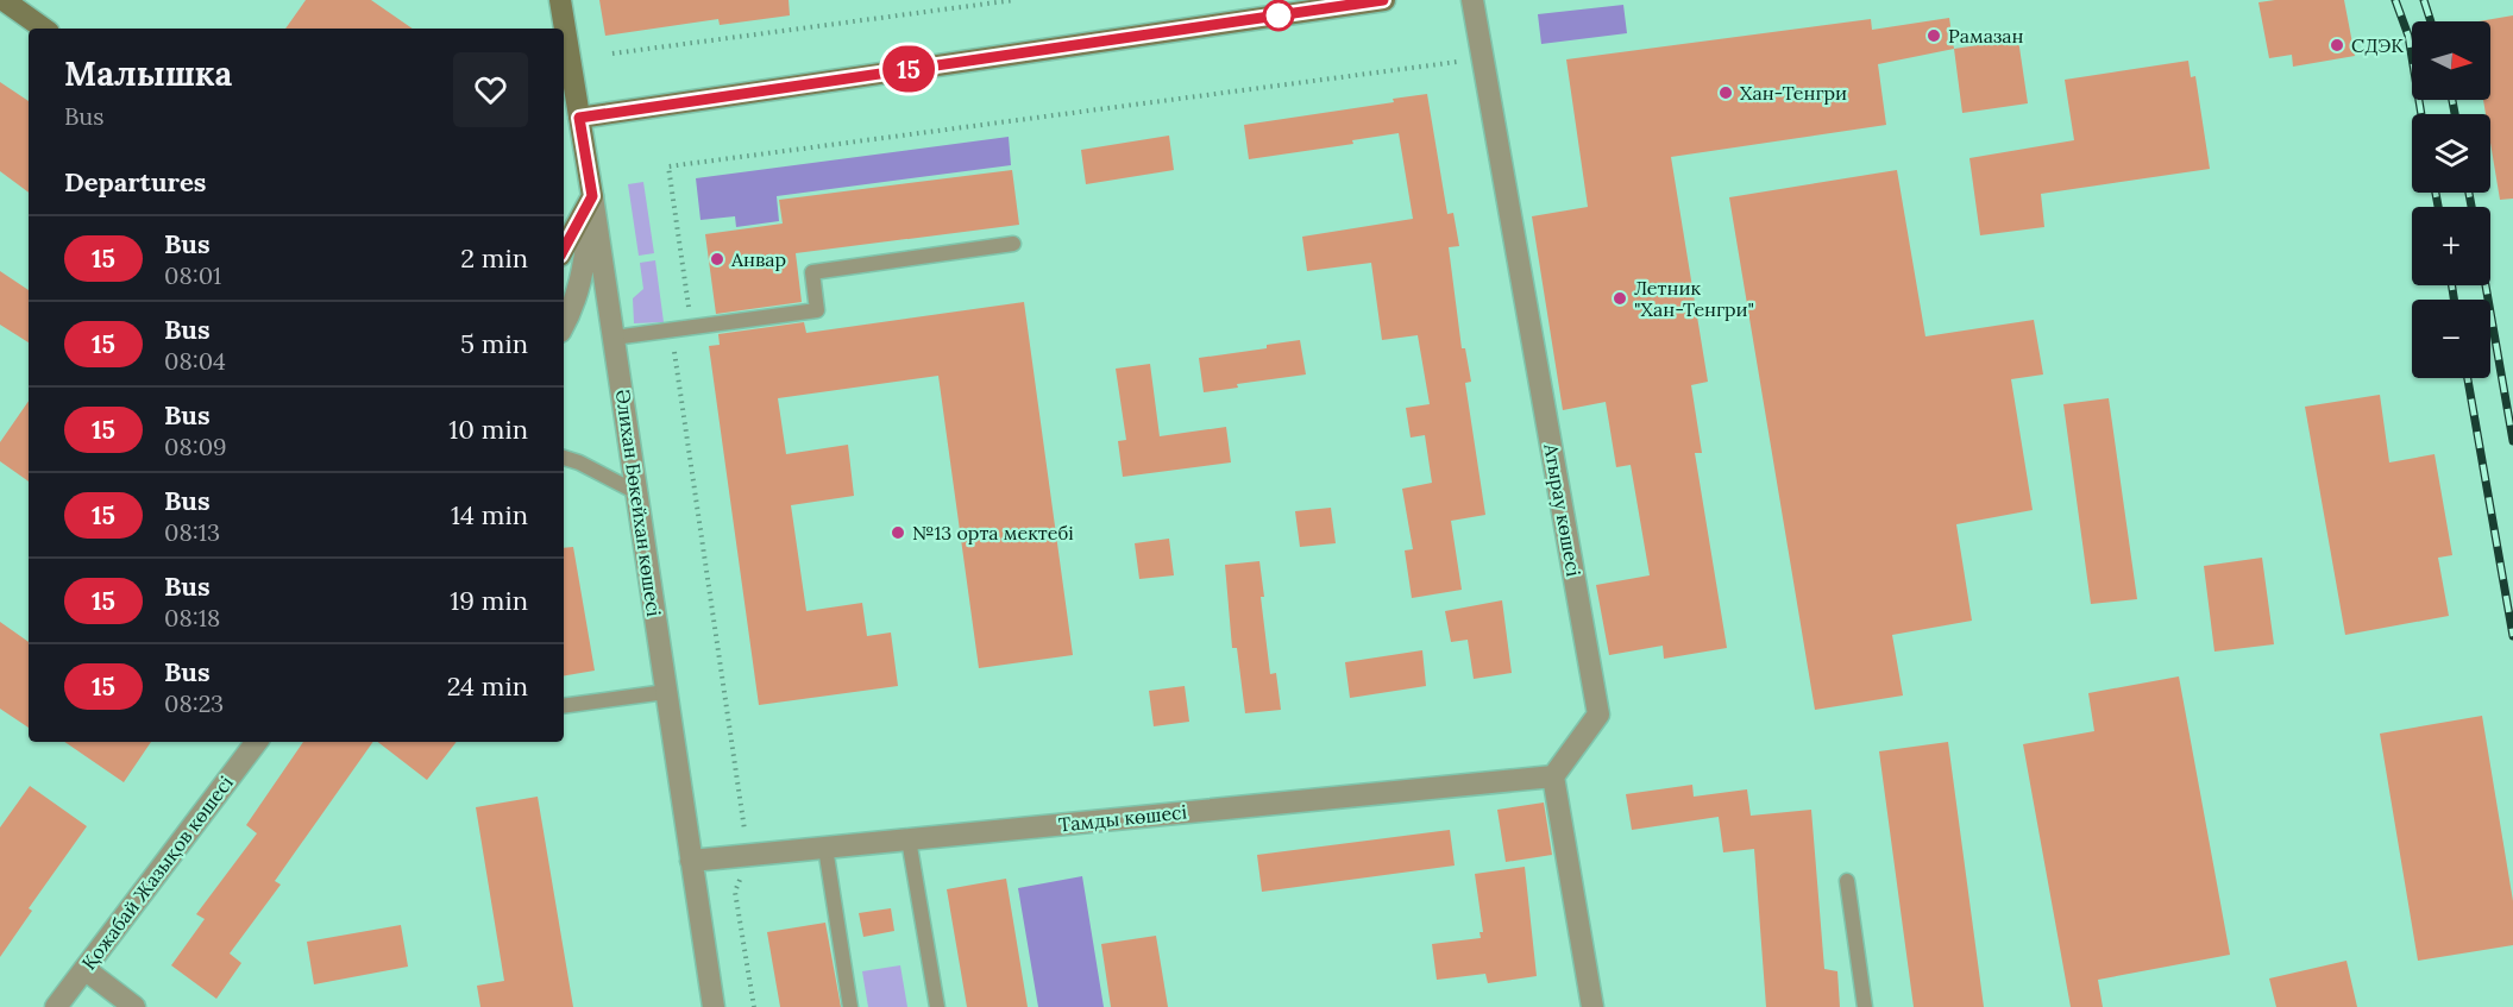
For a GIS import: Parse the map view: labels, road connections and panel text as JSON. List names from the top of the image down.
{
  "streets": {
    "street": [
      "Әлихан Бөкейхан көшесі",
      "Атырау көшесі",
      "Тамды көшесі",
      "Қожабай Жазықов көшесі"
    ]
  },
  "crossings": [
    ["Әлихан Бөкейхан көшесі", "Тамды көшесі"],
    ["Атырау көшесі", "Тамды көшесі"]
  ],
  "places": [
    "Рамазан",
    "СДЭК",
    "Хан-Тенгри",
    "Анвар",
    "Летник \"Хан-Тенгри\"",
    "№13 орта мектебі"
  ],
  "lines": ["bus line 15"],
  "north": "right",
  "page": {
    "on_map": "15",
    "map_buttons": ["+", "−"],
    "heading": [
      ["Малышка", "Bus"],
      "Departures"
    ],
    "list": [
      {
        "mark": "15",
        "name": "Bus",
        "note": "08:01",
        "value": "2 min"
      },
      {
        "mark": "15",
        "name": "Bus",
        "note": "08:04",
        "value": "5 min"
      },
      {
        "mark": "15",
        "name": "Bus",
        "note": "08:09",
        "value": "10 min"
      },
      {
        "mark": "15",
        "name": "Bus",
        "note": "08:13",
        "value": "14 min"
      },
      {
        "mark": "15",
        "name": "Bus",
        "note": "08:18",
        "value": "19 min"
      },
      {
        "mark": "15",
        "name": "Bus",
        "note": "08:23",
        "value": "24 min"
      }
    ]
  }
}
